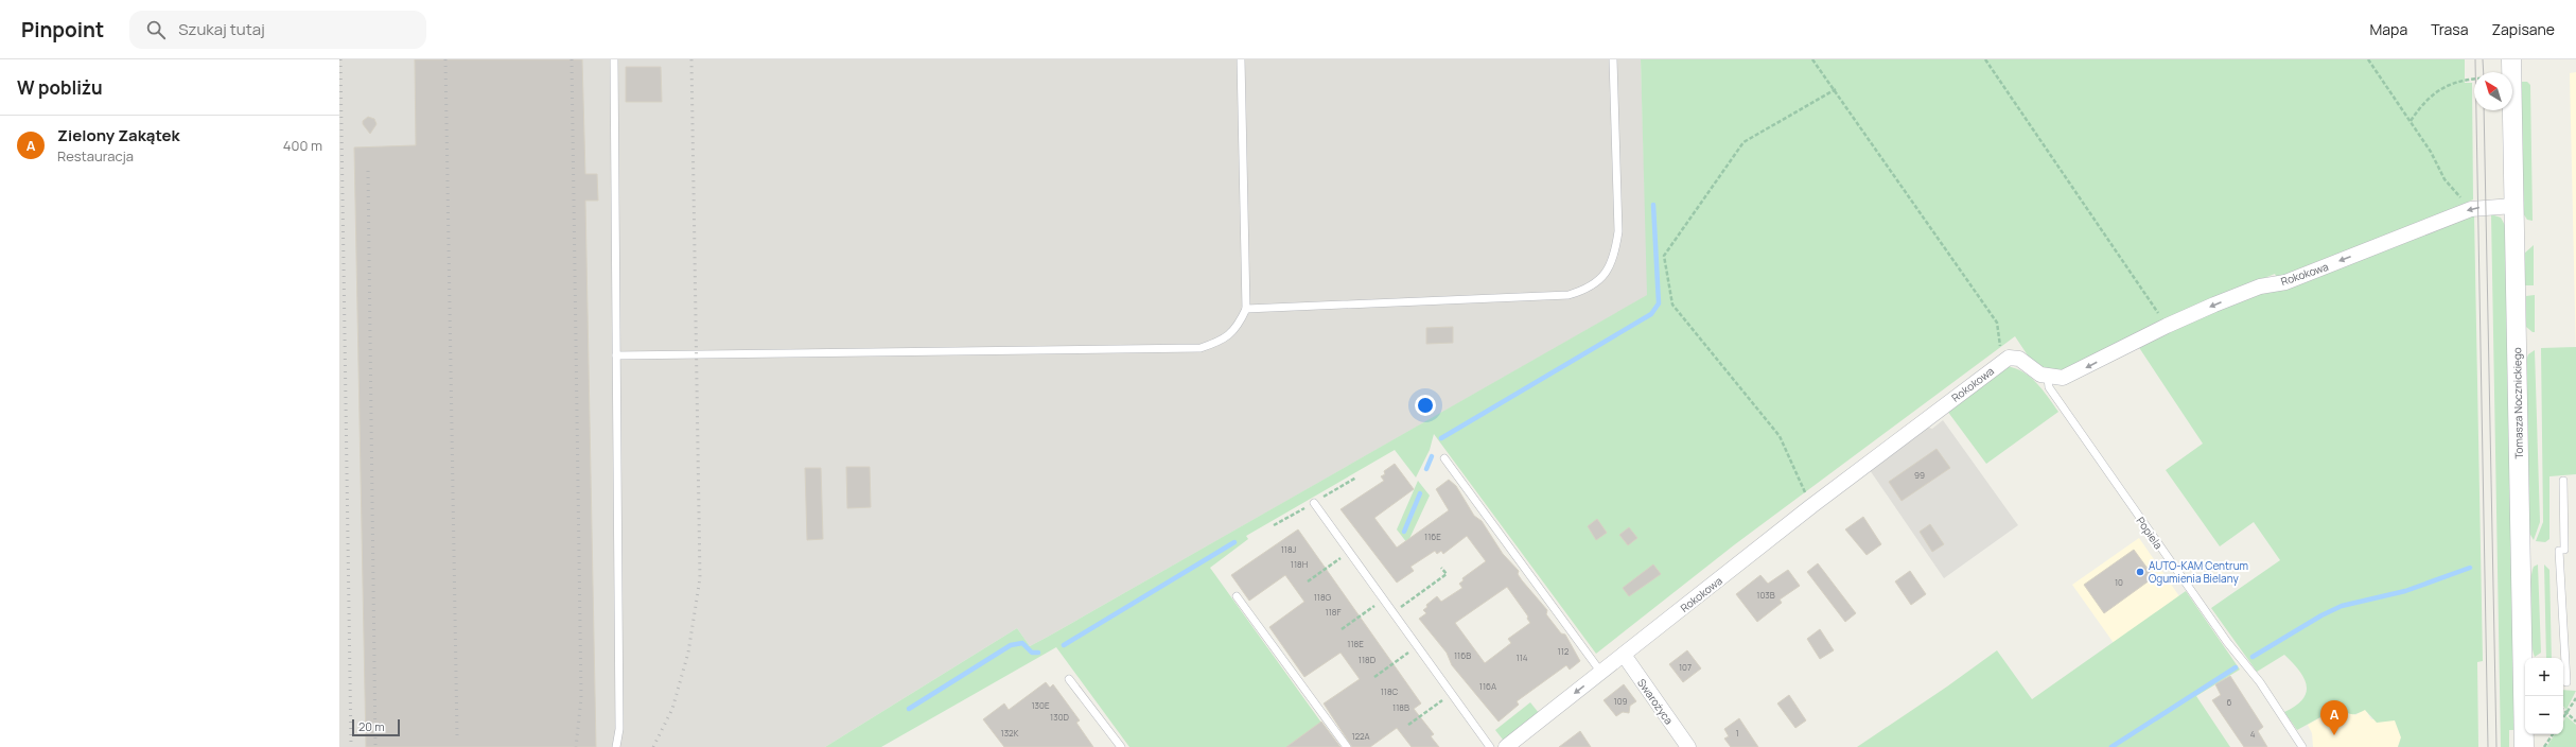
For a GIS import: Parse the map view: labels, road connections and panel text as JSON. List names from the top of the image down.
{
  "streets": {
    "street": ["Rokokowa", "Tomasza Nocznickiego", "Swarożyca"],
    "lane": ["Popiela"]
  },
  "crossings": [
    ["Rokokowa", "Tomasza Nocznickiego"],
    ["Rokokowa", "Popiela"],
    ["Rokokowa", "Swarożyca"]
  ],
  "one_way": ["Rokokowa"],
  "places": ["AUTO-KAM Centrum Ogumienia Bielany"],
  "house_numbers": [
    "99",
    "116E",
    "118J",
    "118H",
    "10",
    "103B",
    "118G",
    "118F",
    "118E",
    "112",
    "116B",
    "114",
    "118D",
    "107",
    "116A",
    "118C",
    "109",
    "6",
    "130E",
    "118B",
    "130D",
    "132K",
    "1",
    "4",
    "122A"
  ],
  "scale_bar": "20 m",
  "north": "top left",
  "page": {
    "header": "Pinpoint",
    "search": "Szukaj tutaj",
    "nav": ["Mapa", "Trasa", "Zapisane"],
    "heading": "W pobliżu",
    "list": [
      {
        "mark": "A",
        "name": "Zielony Zakątek",
        "note": "Restauracja",
        "value": "400 m"
      }
    ],
    "map_buttons": ["+", "−"],
    "pins": "A",
    "scale": "20 m"
  }
}
